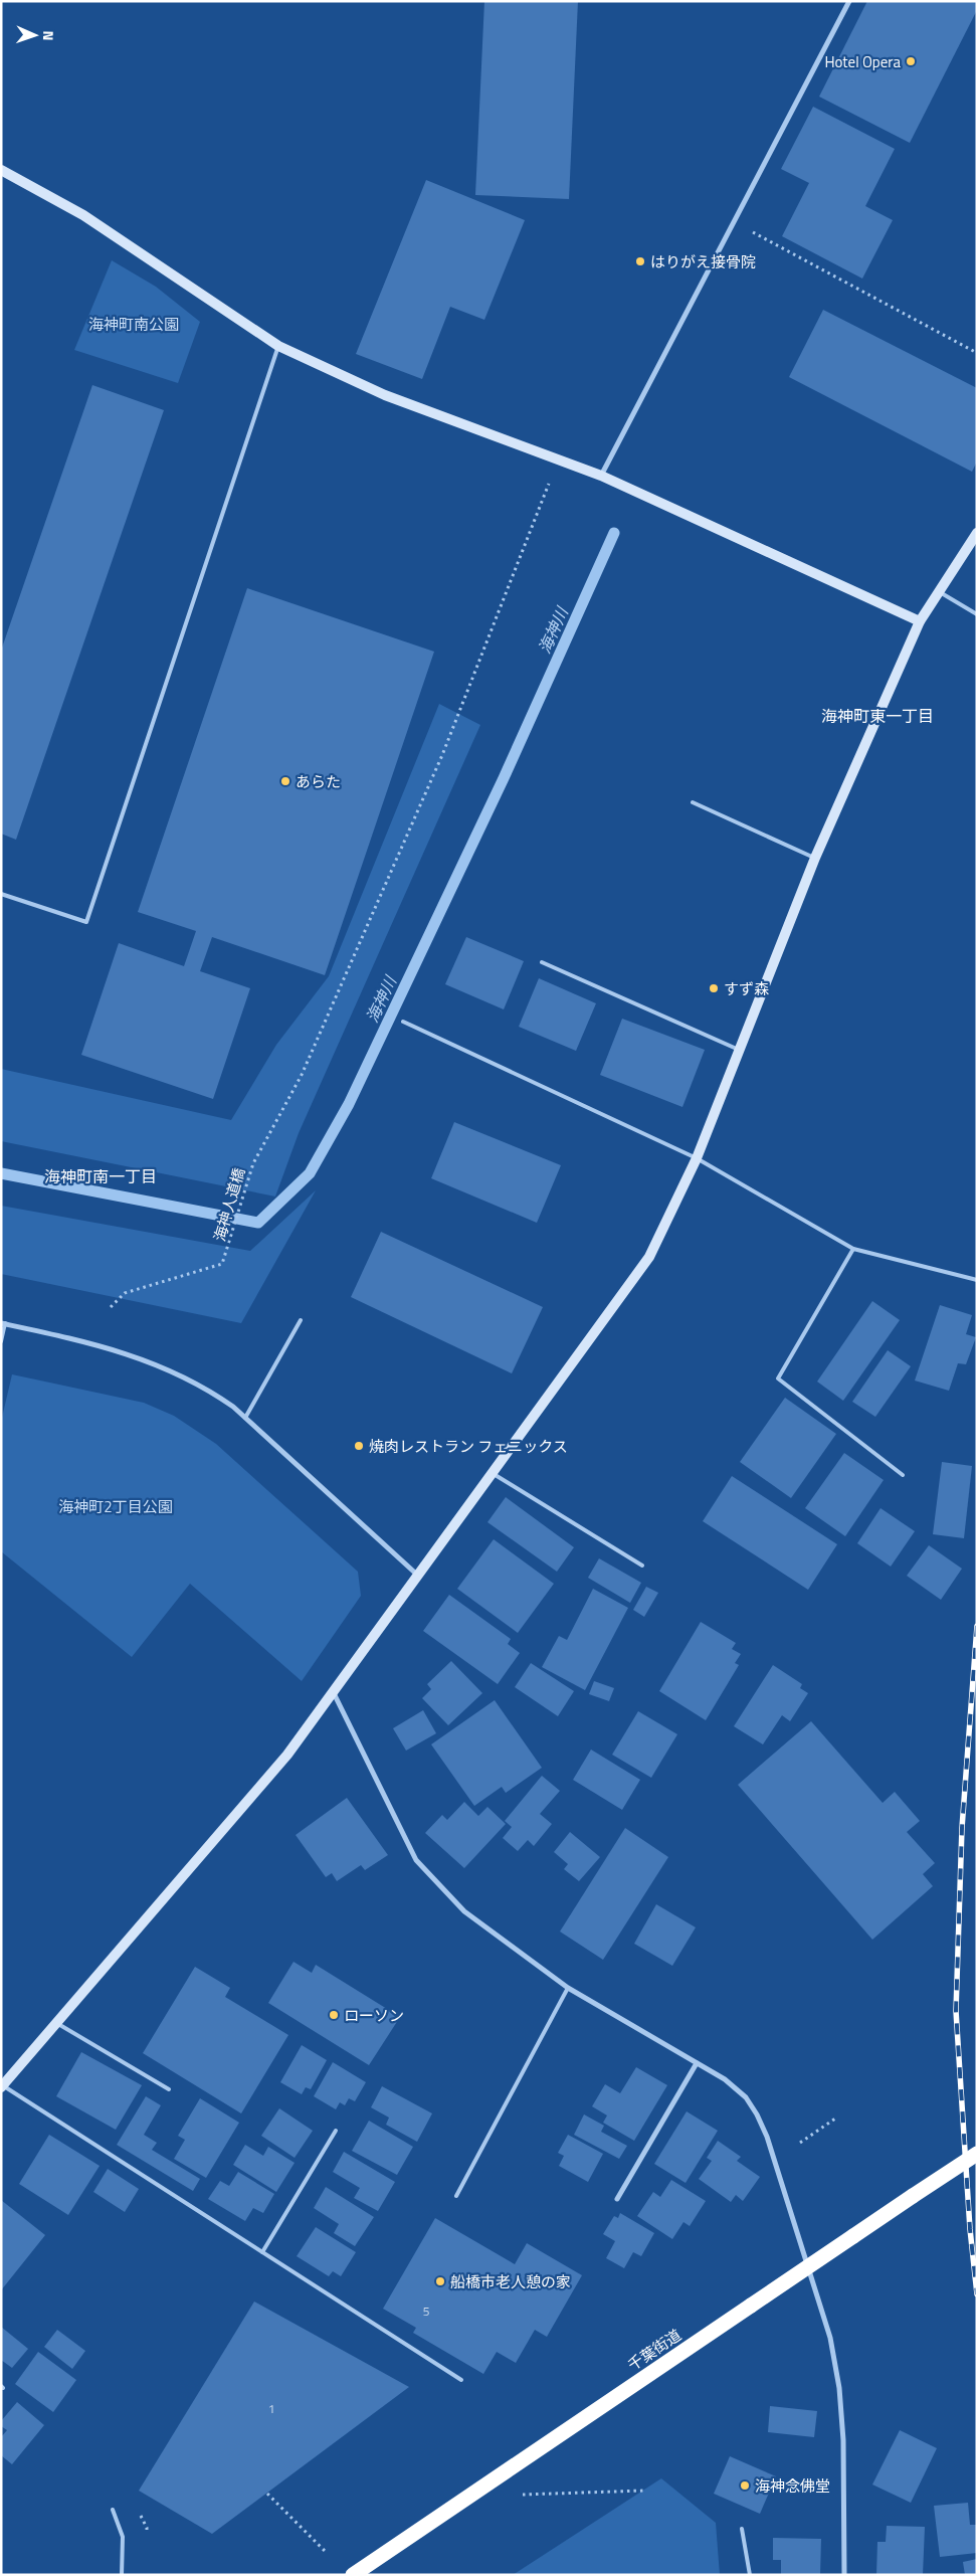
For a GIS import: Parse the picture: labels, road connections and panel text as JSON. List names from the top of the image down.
{
  "streets": {
    "highway": ["千葉街道"],
    "path": ["海神人道橋"]
  },
  "districts": ["海神町東一丁目", "海神町南一丁目"],
  "water": ["海神川"],
  "parks": ["海神町南公園", "海神町2丁目公園"],
  "places": [
    "Hotel Opera",
    "はりがえ接骨院",
    "あらた",
    "すず森",
    "焼肉レストラン フェニックス",
    "ローソン",
    "船橋市老人憩の家",
    "海神念佛堂"
  ],
  "house_numbers": ["5", "1"],
  "north": "right"
}
